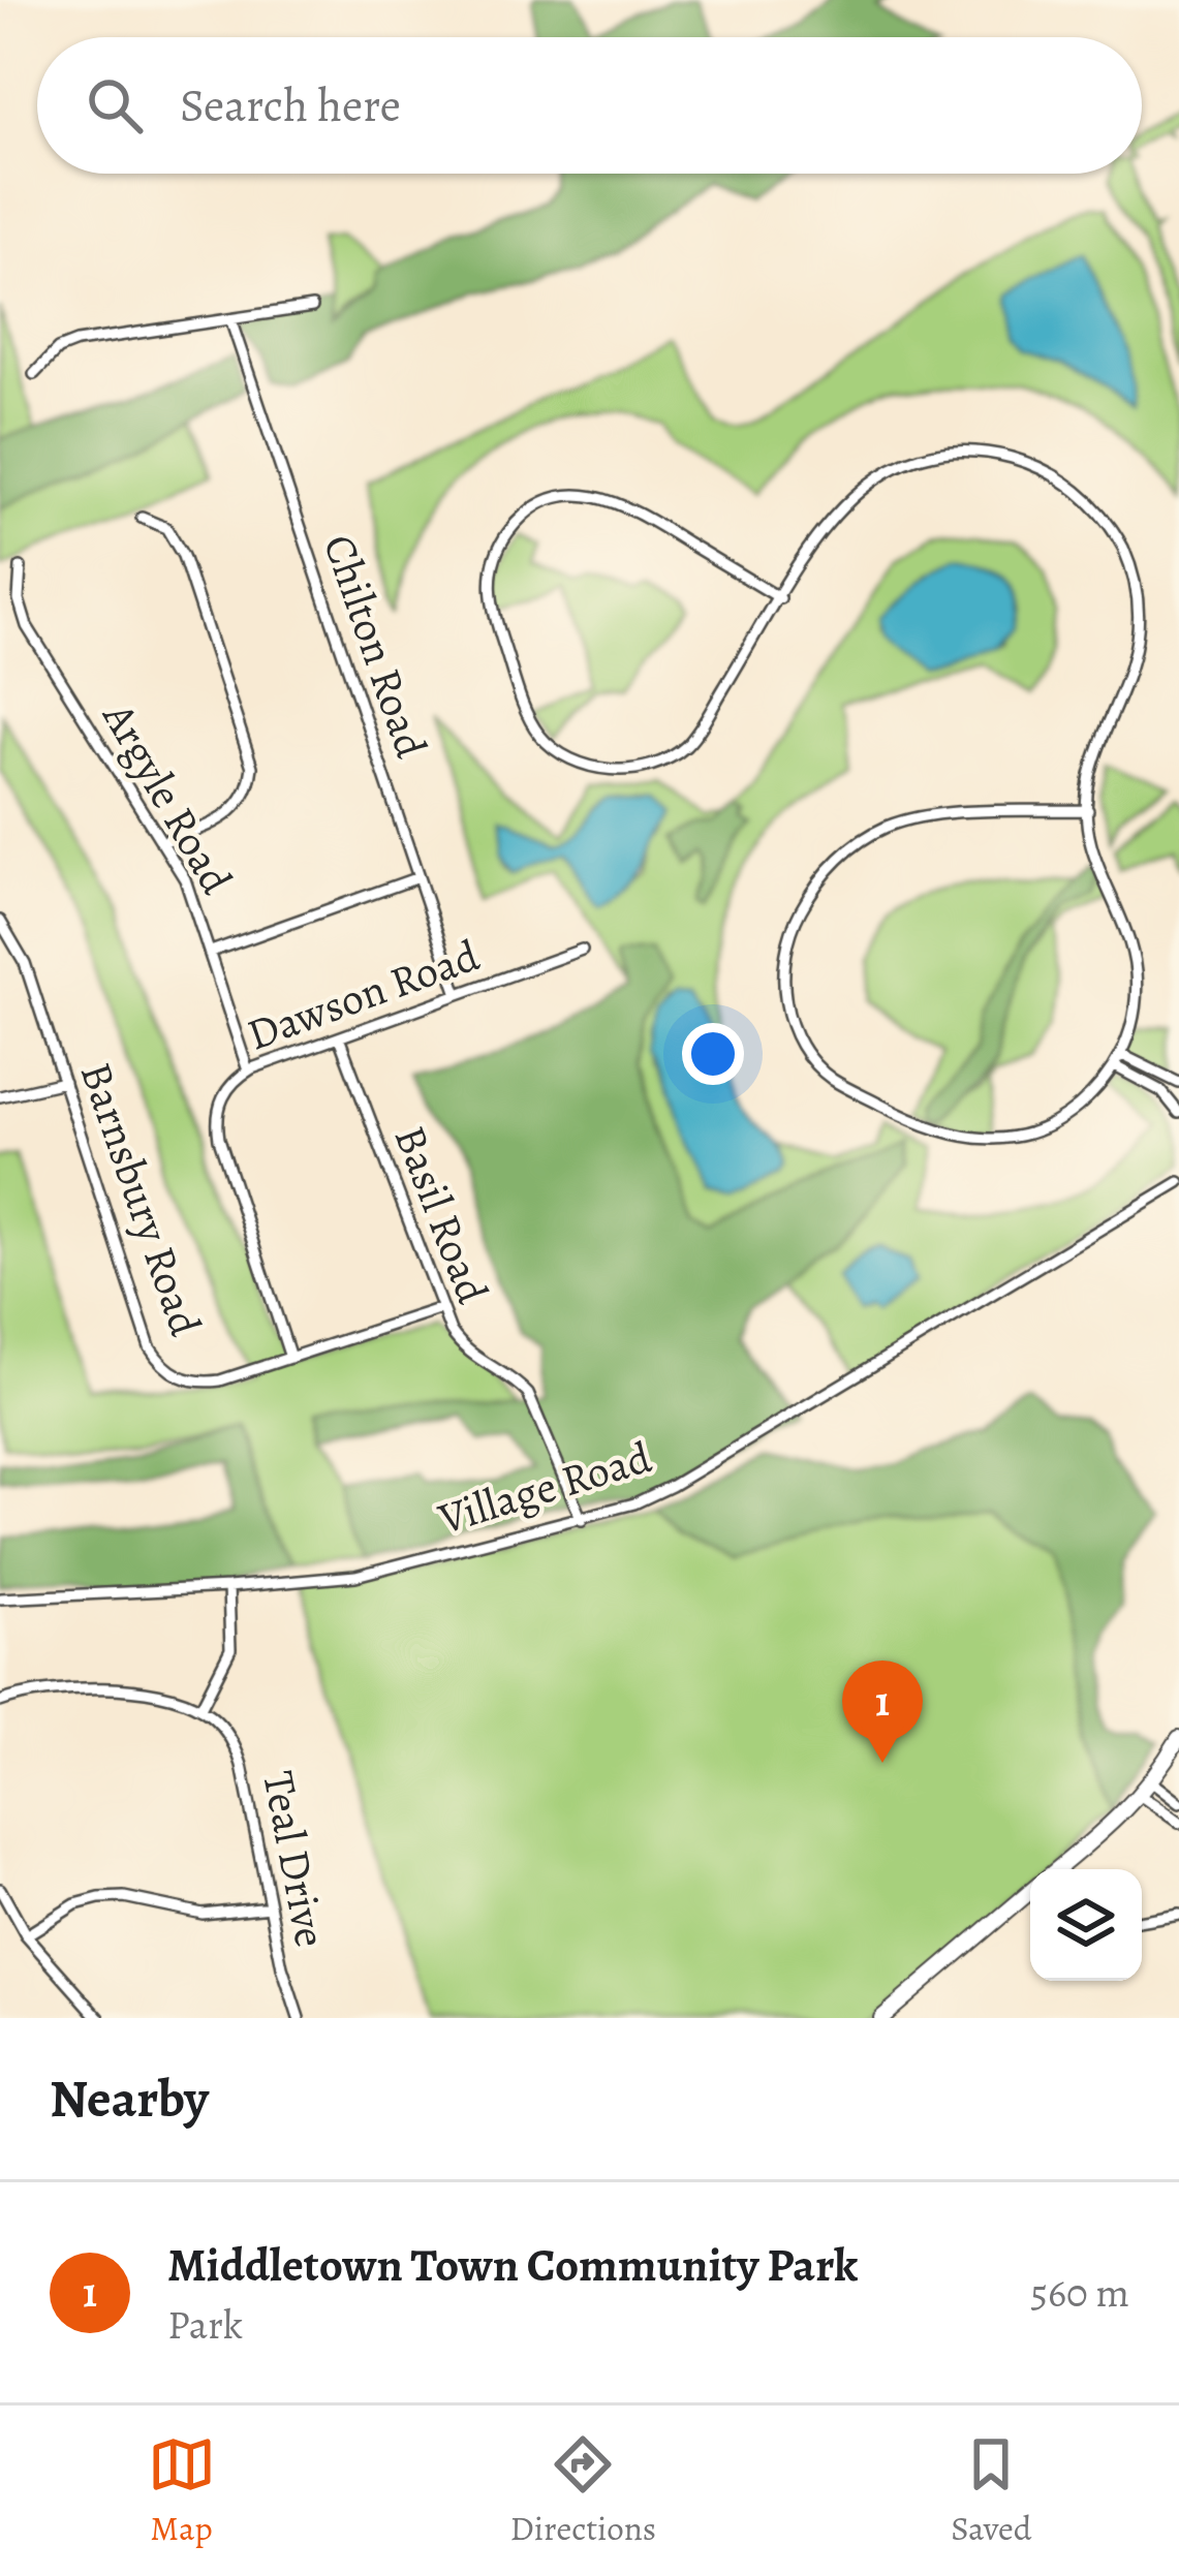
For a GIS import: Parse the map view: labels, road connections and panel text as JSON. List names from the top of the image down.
{
  "streets": {
    "street": [
      "Chilton Road",
      "Argyle Road",
      "Dawson Road",
      "Barnsbury Road",
      "Basil Road",
      "Village Road",
      "Teal Drive"
    ]
  },
  "crossings": [
    ["Chilton Road", "Dawson Road"],
    ["Argyle Road", "Dawson Road"],
    ["Dawson Road", "Barnsbury Road"],
    ["Dawson Road", "Basil Road"],
    ["Barnsbury Road", "Basil Road"],
    ["Basil Road", "Village Road"]
  ],
  "page": {
    "search": "Search here",
    "pins": "1",
    "heading": "Nearby",
    "list": [
      {
        "mark": "1",
        "name": "Middletown Town Community Park",
        "note": "Park",
        "value": "560 m"
      }
    ],
    "nav": ["Map", "Directions", "Saved"]
  }
}
